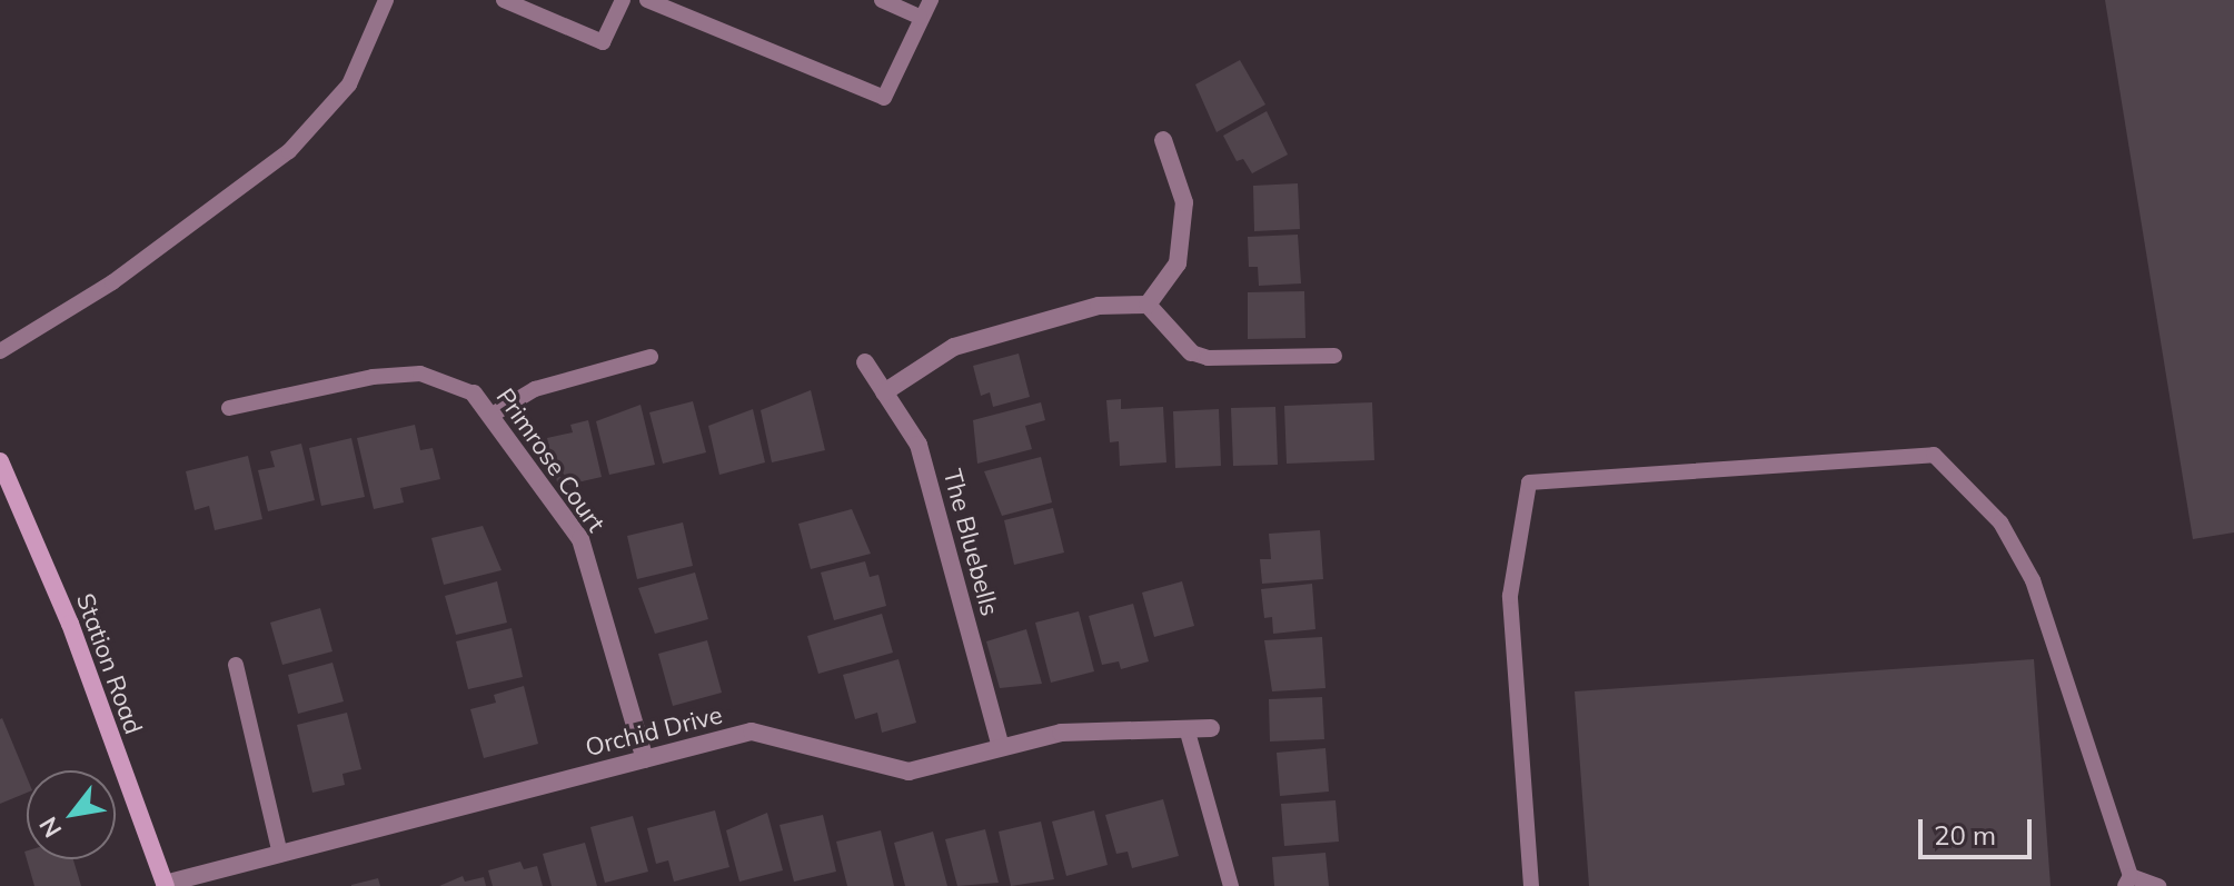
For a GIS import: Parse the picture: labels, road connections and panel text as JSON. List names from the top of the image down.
{
  "streets": {
    "main road": ["Station Road"],
    "street": ["Primrose Court", "The Bluebells", "Orchid Drive"]
  },
  "crossings": [
    ["Primrose Court", "Orchid Drive"],
    ["The Bluebells", "Orchid Drive"],
    ["Station Road", "Orchid Drive"]
  ],
  "scale_bar": "20 m",
  "north": "bottom left"
}
